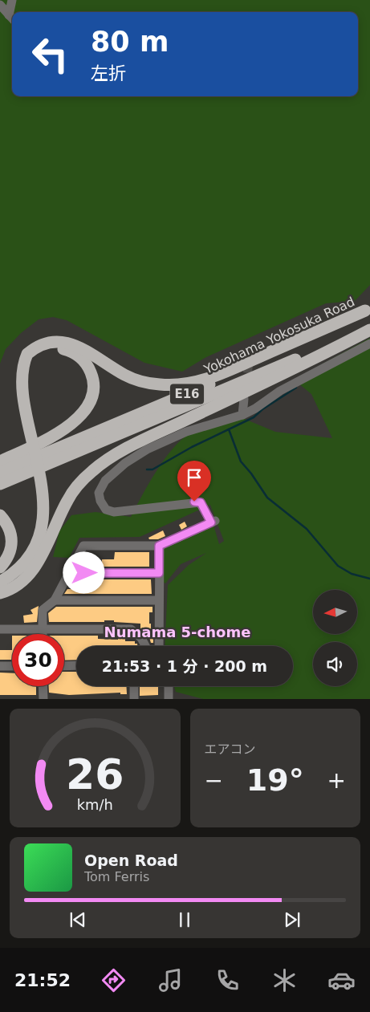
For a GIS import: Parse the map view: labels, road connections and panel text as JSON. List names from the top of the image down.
{
  "streets": {
    "highway": ["Yokohama Yokosuka Road", "E16"]
  },
  "districts": ["Numama 5-chome"],
  "north": "left",
  "page": {
    "turn": ["80 m", "左折"],
    "limit": "30",
    "trip": "21:53 · 1 分 · 200 m",
    "tile": "エアコン",
    "heat": ["−", "19°", "+"],
    "song": ["Open Road", "Tom Ferris"],
    "tabs": "21:52",
    "gauge": ["26", "km/h"]
  }
}
